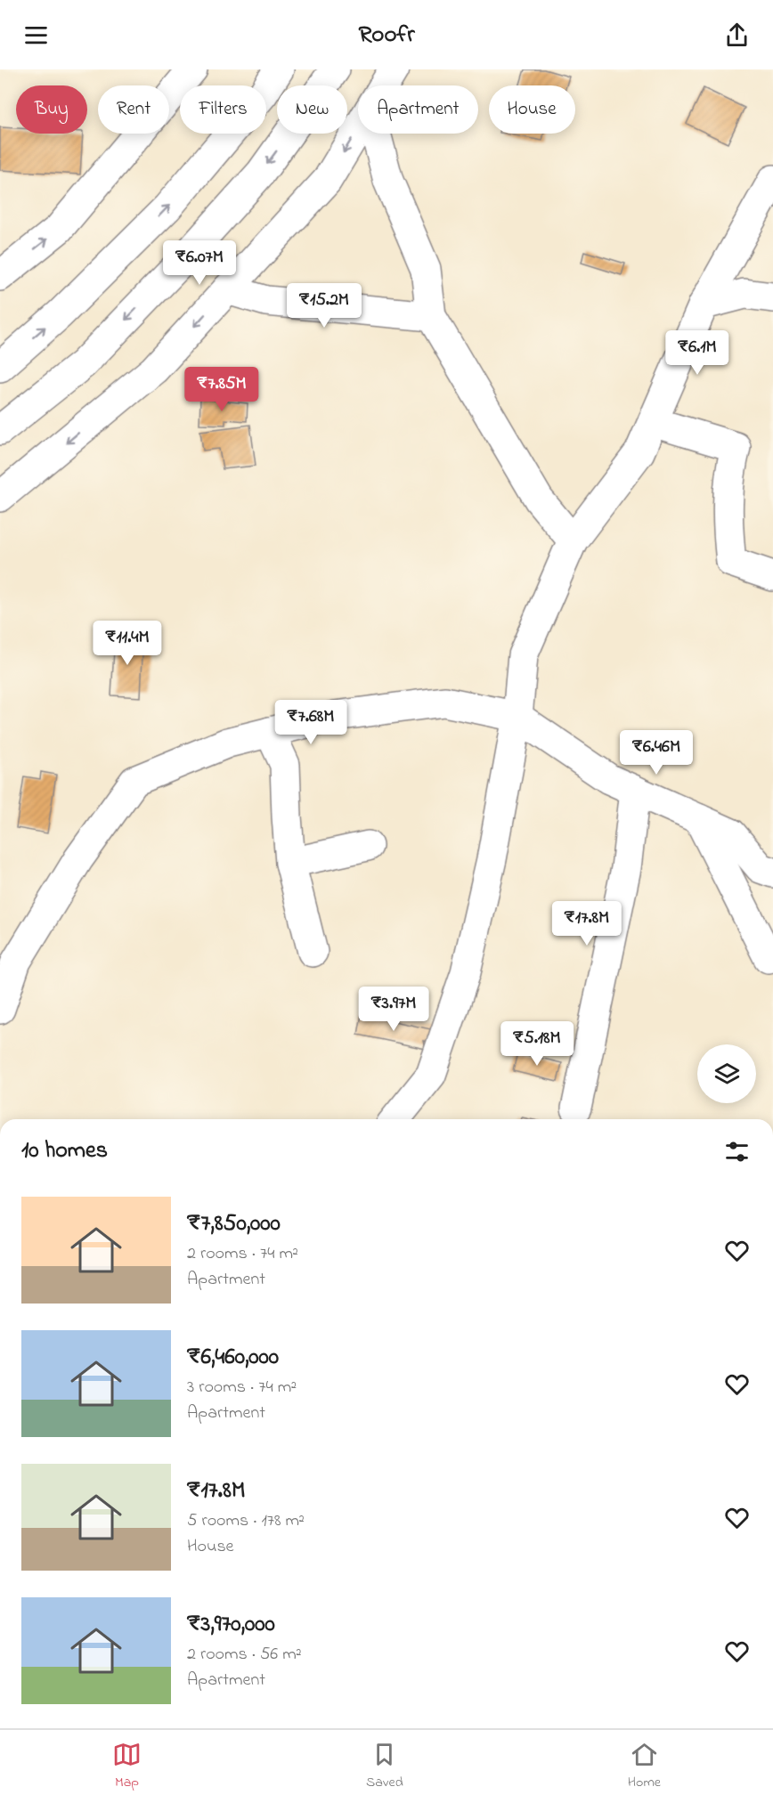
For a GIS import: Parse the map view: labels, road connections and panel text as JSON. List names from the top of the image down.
{
  "page": {
    "header": "Roofr",
    "chip": [
      "Buy",
      "Rent",
      "Filters",
      "New",
      "Apartment",
      "House"
    ],
    "price": [
      "₹6.07M",
      "₹15.2M",
      "₹6.1M",
      "₹7.85M",
      "₹11.4M",
      "₹7.68M",
      "₹6.46M",
      "₹17.8M",
      "₹3.97M",
      "₹5.18M"
    ],
    "heading": "10 homes",
    "list": [
      {
        "name": "₹7,850,000",
        "note": "2 rooms · 74 m² · Apartment"
      },
      {
        "name": "₹6,460,000",
        "note": "3 rooms · 74 m² · Apartment"
      },
      {
        "name": "₹17.8M",
        "note": "5 rooms · 178 m² · House"
      },
      {
        "name": "₹3,970,000",
        "note": "2 rooms · 56 m² · Apartment"
      }
    ],
    "tabs": ["Map", "Saved", "Home"]
  }
}
